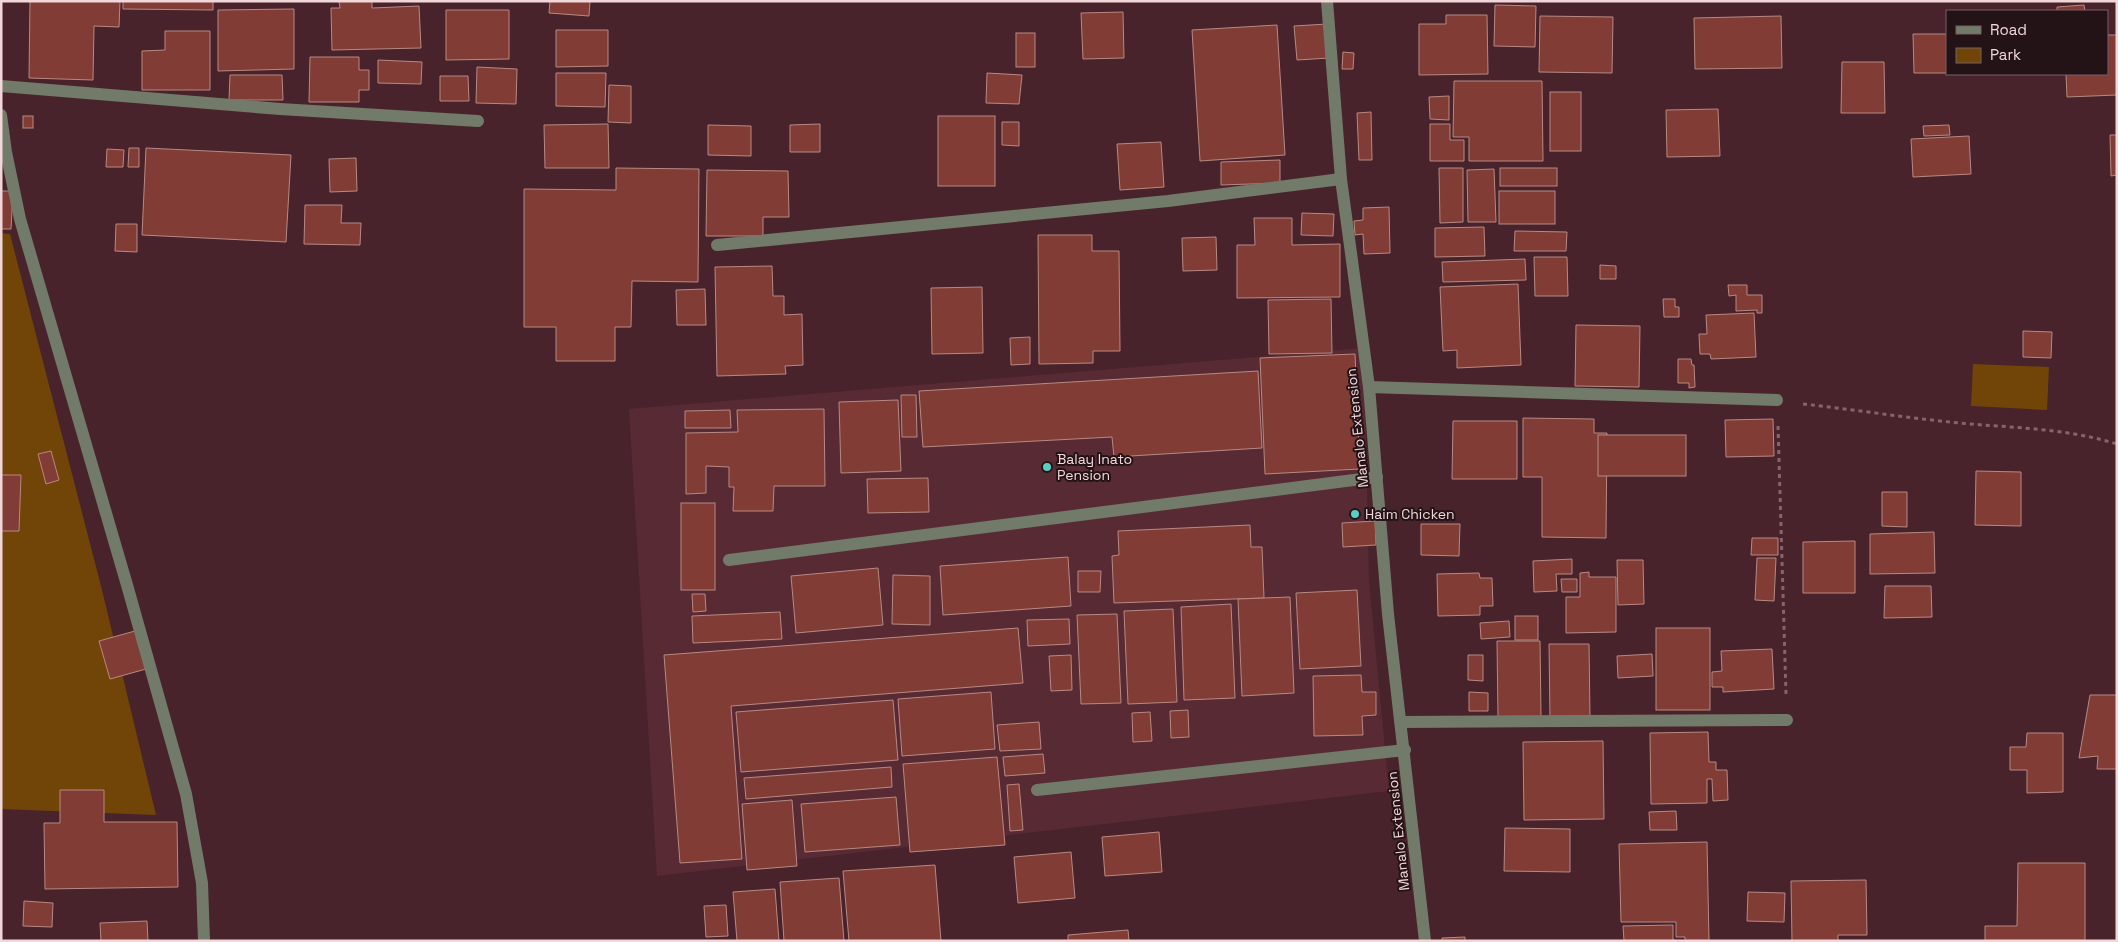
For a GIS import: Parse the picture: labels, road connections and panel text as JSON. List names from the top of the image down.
{
  "streets": {
    "street": ["Manalo Extension"]
  },
  "places": ["Balay Inato Pension", "Haim Chicken"],
  "legend": ["Road", "Park"]
}
